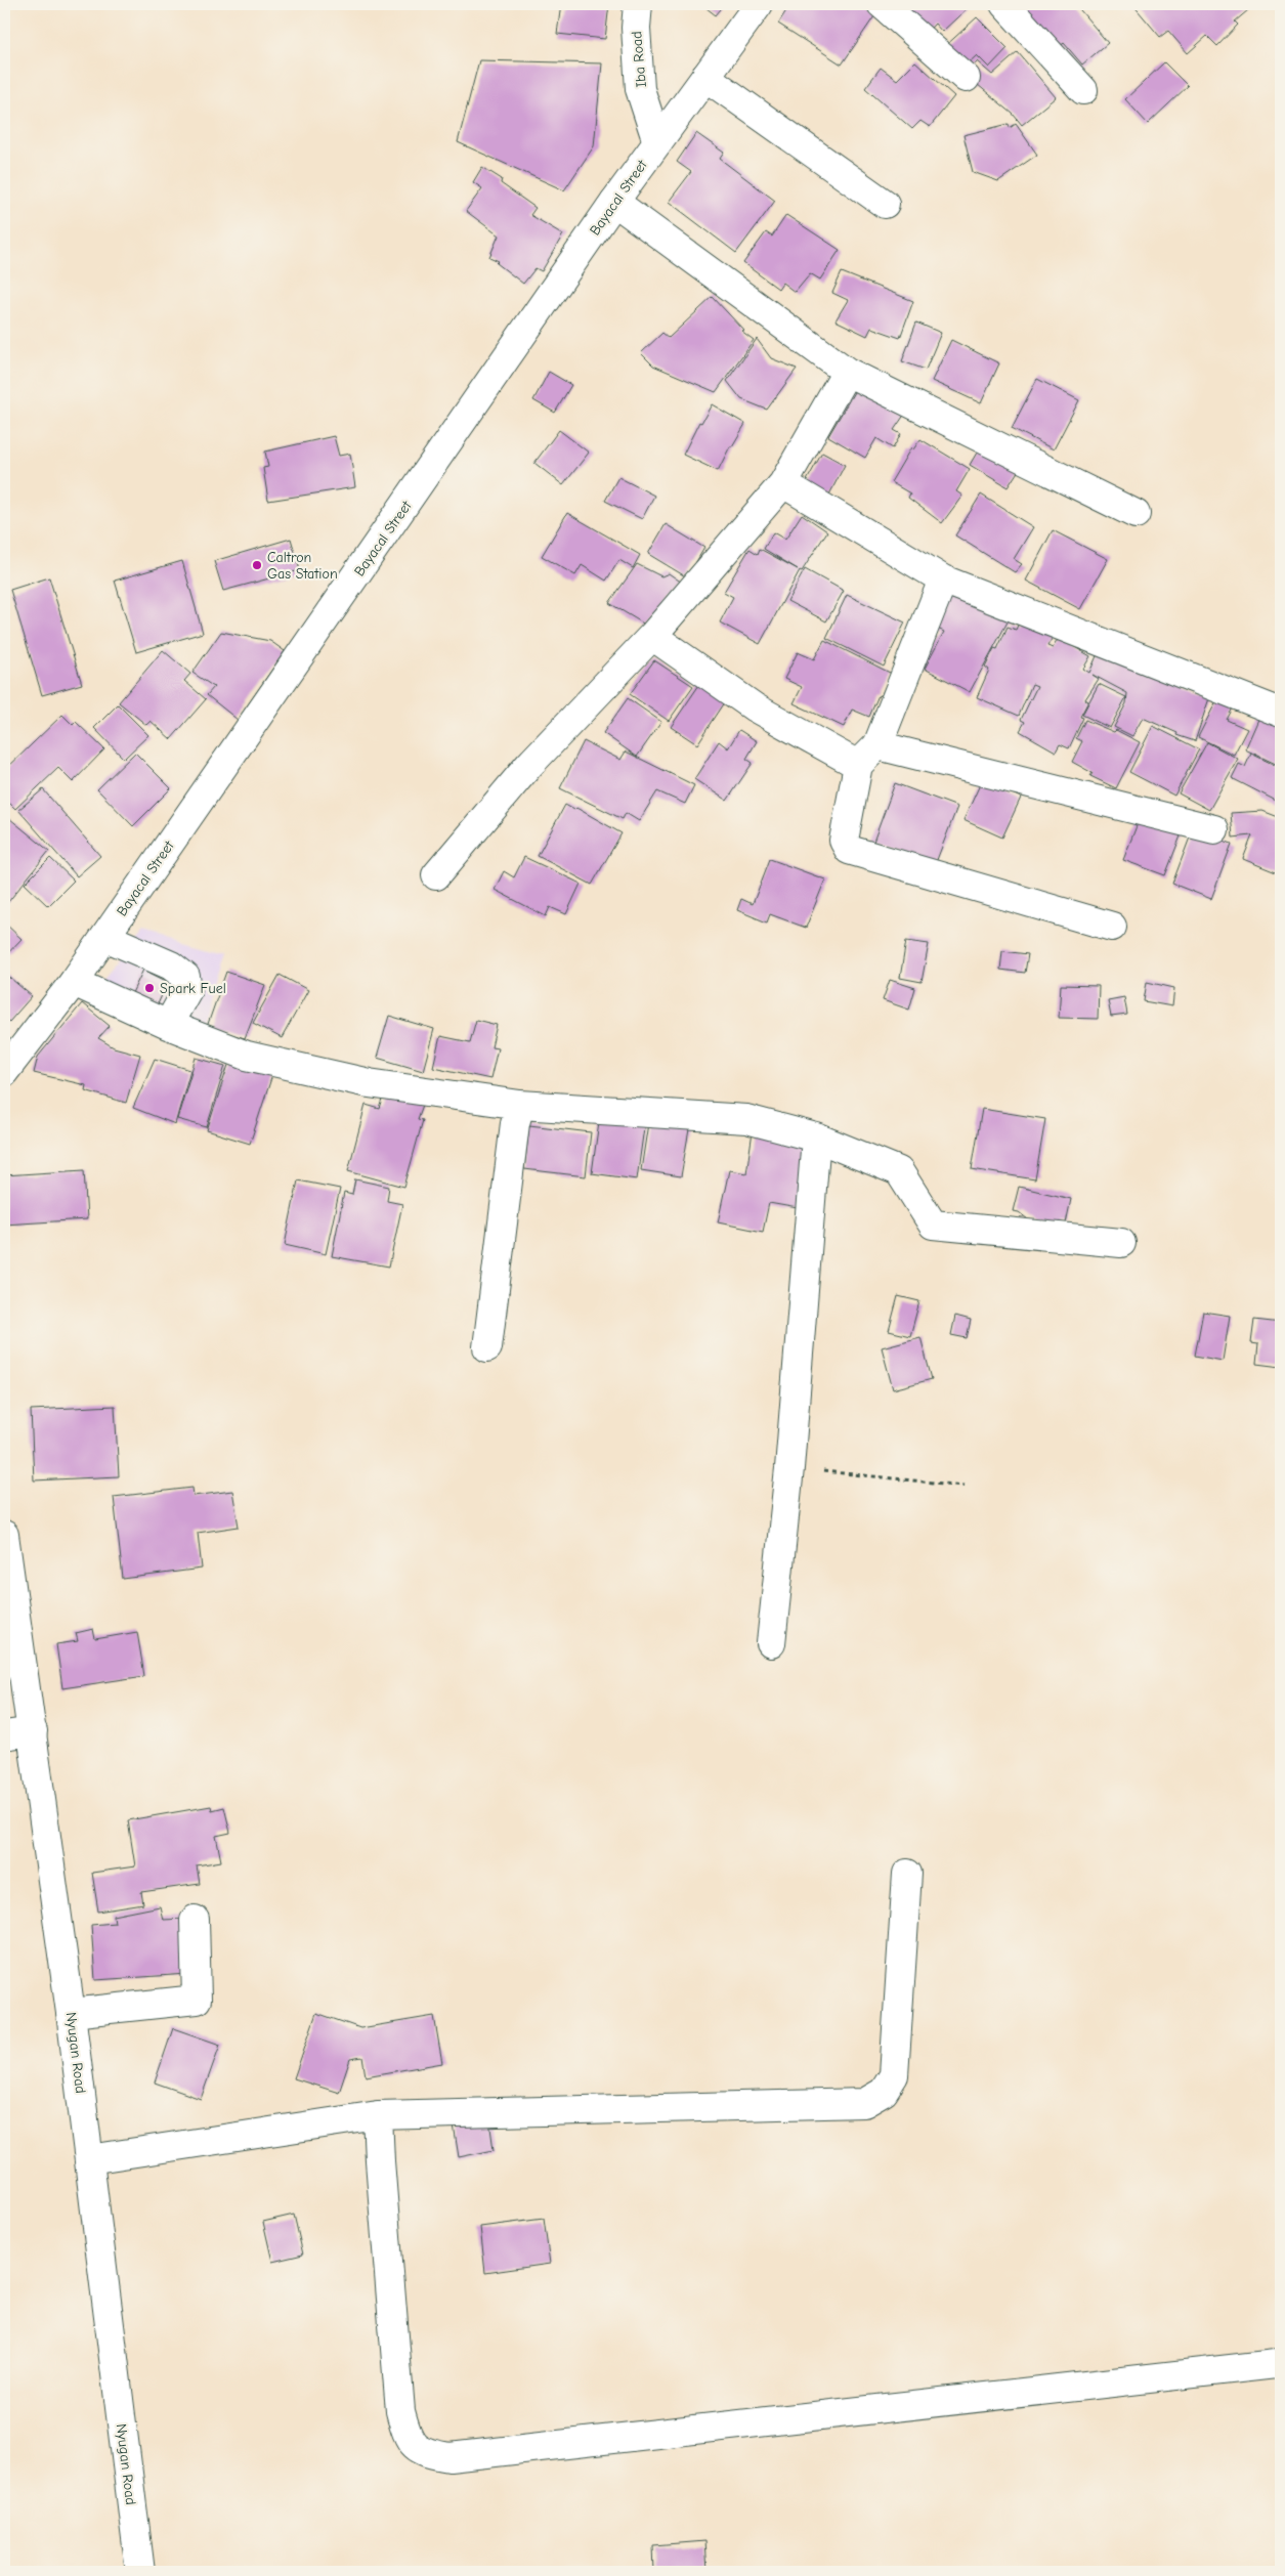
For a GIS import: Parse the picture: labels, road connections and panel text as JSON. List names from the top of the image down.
{
  "streets": {
    "street": ["Iba Road", "Bayacal Street", "Nyugan Road"]
  },
  "crossings": [
    ["Iba Road", "Bayacal Street"]
  ],
  "places": ["Caltron Gas Station", "Spark Fuel"]
}
